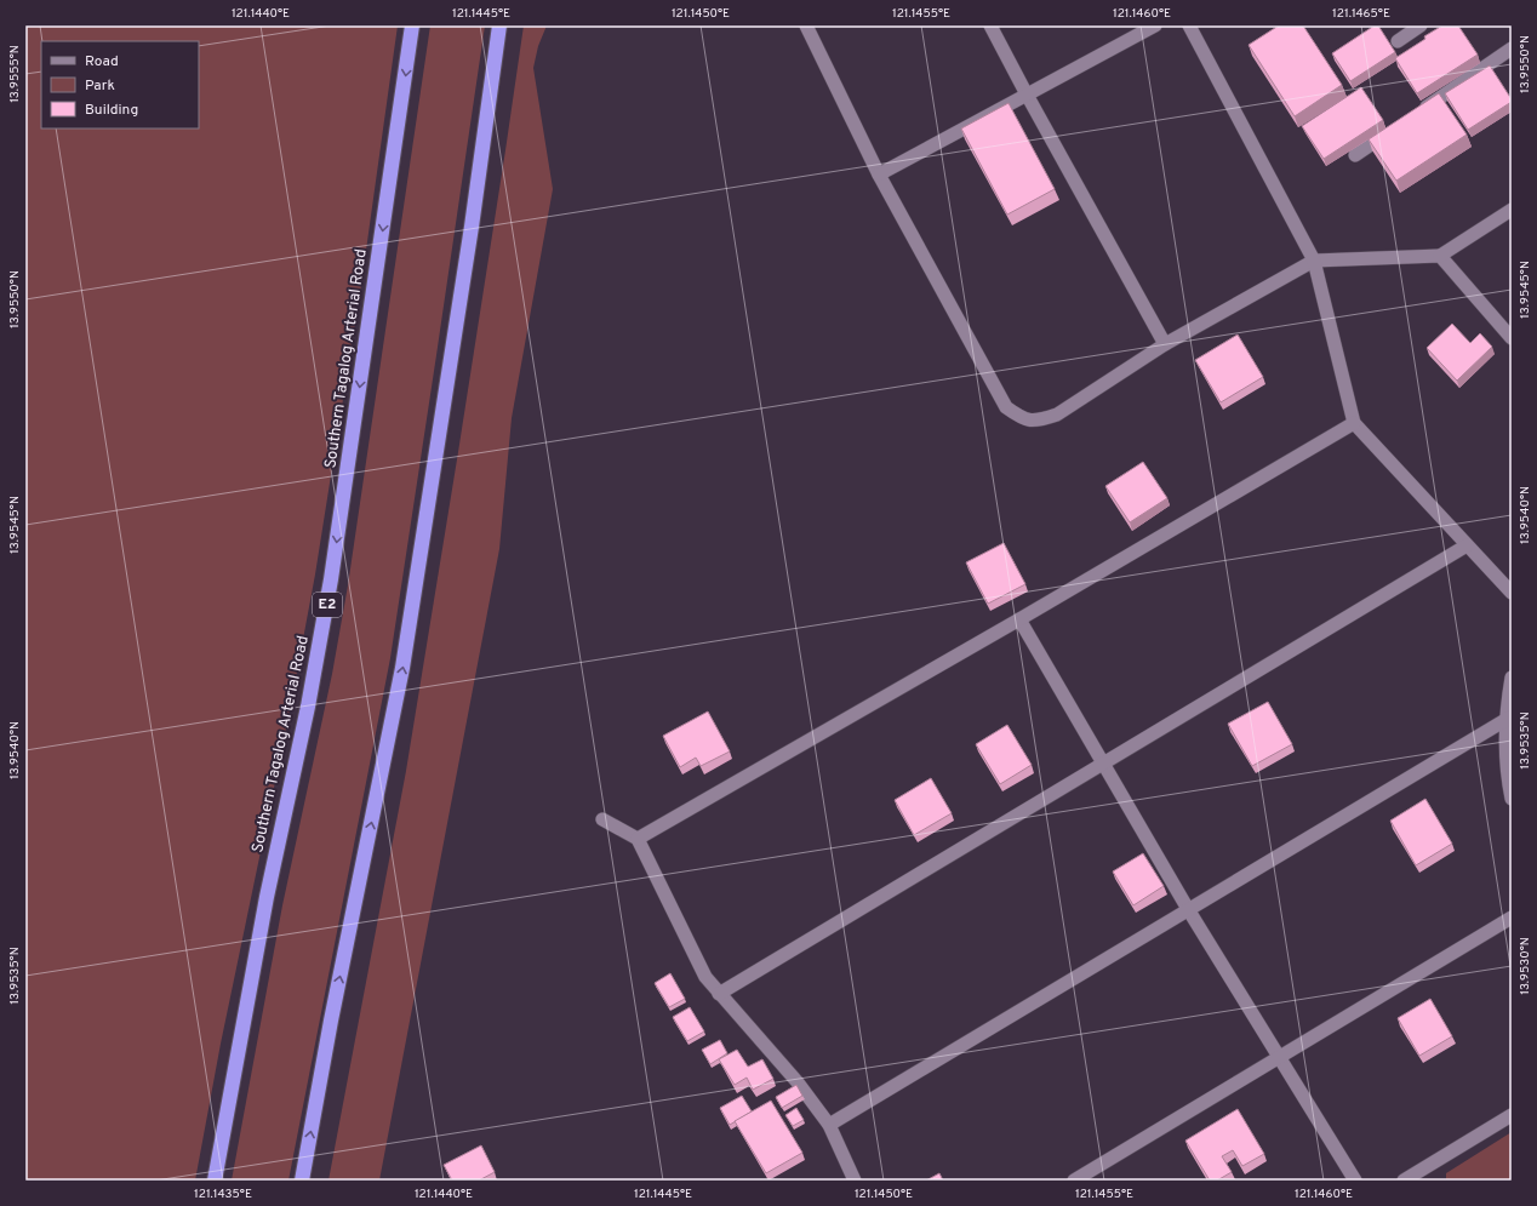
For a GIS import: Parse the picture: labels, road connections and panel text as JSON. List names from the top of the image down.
{
  "streets": {
    "highway": ["Southern Tagalog Arterial Road", "E2"]
  },
  "legend": ["Road", "Park", "Building"],
  "coordinates": [
    "121.1440°E",
    "121.1445°E",
    "121.1450°E",
    "121.1455°E",
    "121.1460°E",
    "121.1465°E",
    "13.9550°N",
    "13.9555°N",
    "13.9545°N",
    "13.9540°N",
    "13.9535°N",
    "13.9530°N",
    "121.1435°E"
  ]
}
